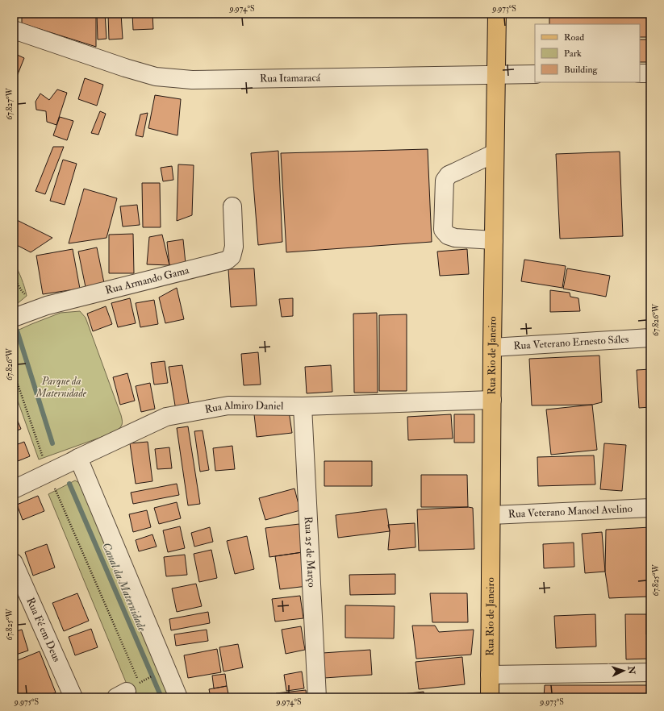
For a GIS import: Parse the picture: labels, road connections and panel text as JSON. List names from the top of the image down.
{
  "streets": {
    "main road": ["Rua Rio de Janeiro"],
    "street": [
      "Rua Itamaracá",
      "Rua Armando Gama",
      "Rua Veterano Ernesto Sáles",
      "Rua Almiro Daniel",
      "Rua Veterano Manoel Avelino",
      "Rua 25 de Março",
      "Rua Fé em Deus"
    ]
  },
  "crossings": [
    ["Rua Itamaracá", "Rua Rio de Janeiro"],
    ["Rua Veterano Ernesto Sáles", "Rua Rio de Janeiro"],
    ["Rua Rio de Janeiro", "Rua Almiro Daniel"],
    ["Rua Rio de Janeiro", "Rua Veterano Manoel Avelino"],
    ["Rua Almiro Daniel", "Rua 25 de Março"]
  ],
  "water": ["Canal da Maternidade"],
  "parks": ["Parque da Maternidade"],
  "legend": ["Road", "Park", "Building"],
  "north": "right",
  "coordinates": [
    "9.974°S",
    "9.973°S",
    "67.827°W",
    "67.826°W",
    "67.825°W",
    "9.975°S"
  ]
}
